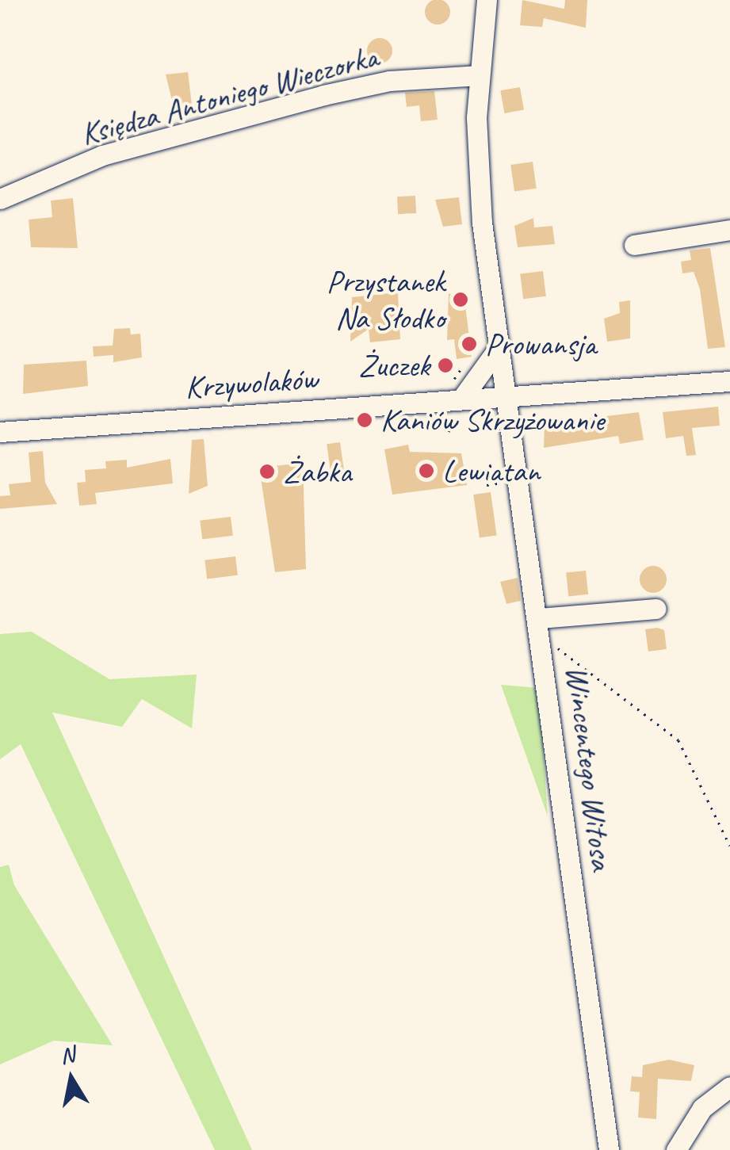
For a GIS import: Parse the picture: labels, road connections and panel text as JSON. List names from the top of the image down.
{
  "streets": {
    "street": ["Księdza Antoniego Wieczorka", "Krzywolaków", "Wincentego Witosa"]
  },
  "crossings": [
    ["Księdza Antoniego Wieczorka", "Wincentego Witosa"],
    ["Krzywolaków", "Wincentego Witosa"]
  ],
  "places": [
    "Przystanek Na Słodko",
    "Prowansja",
    "Żuczek",
    "Kaniów Skrzyżowanie",
    "Lewiatan",
    "Żabka"
  ],
  "north": "top"
}
